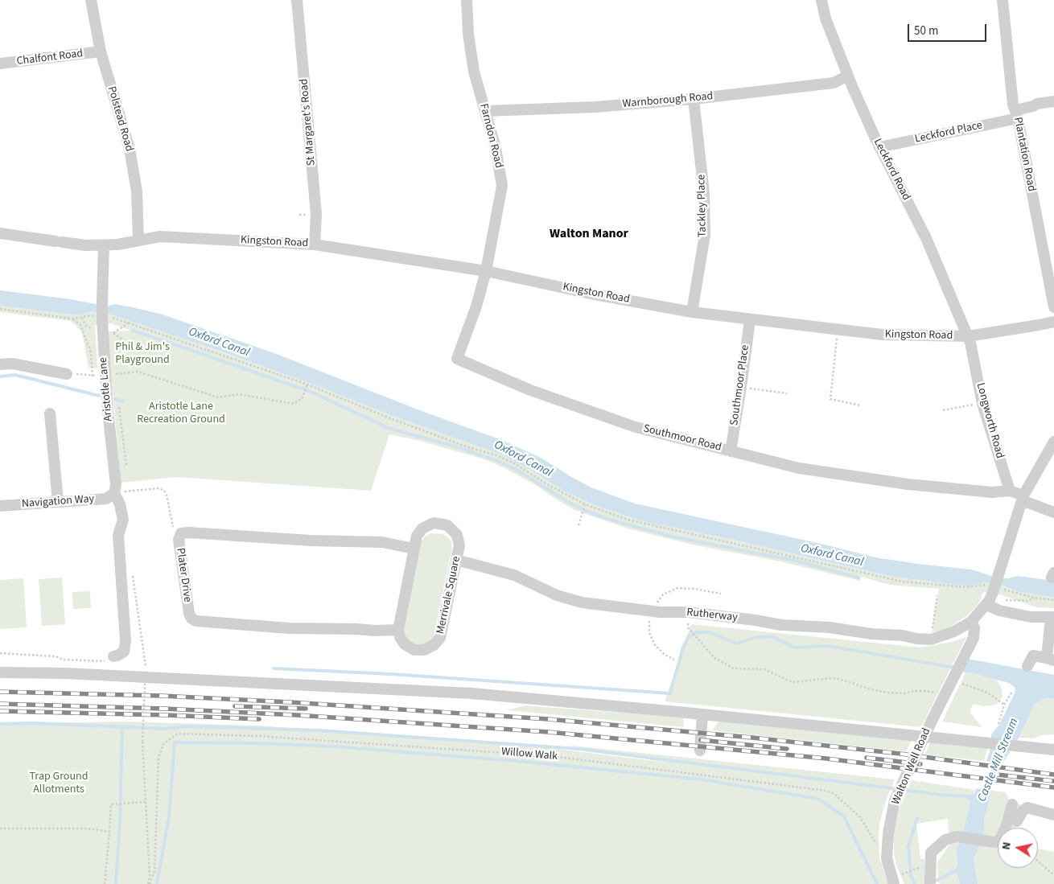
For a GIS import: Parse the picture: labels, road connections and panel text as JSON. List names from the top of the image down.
{
  "streets": {
    "street": [
      "Chalfont Road",
      "Warnborough Road",
      "Polstead Road",
      "St Margaret's Road",
      "Leckford Place",
      "Farndon Road",
      "Plantation Road",
      "Leckford Road",
      "Tackley Place",
      "Kingston Road",
      "Southmoor Place",
      "Aristotle Lane",
      "Longworth Road",
      "Southmoor Road",
      "Navigation Way",
      "Plater Drive",
      "Merrivale Square",
      "Rutherway",
      "Walton Well Road"
    ],
    "path": ["Willow Walk"]
  },
  "crossings": [
    ["Chalfont Road", "Polstead Road"],
    ["Warnborough Road", "Farndon Road"],
    ["Warnborough Road", "Leckford Road"],
    ["Warnborough Road", "Tackley Place"],
    ["Polstead Road", "Kingston Road"],
    ["St Margaret's Road", "Kingston Road"],
    ["Leckford Place", "Plantation Road"],
    ["Leckford Place", "Leckford Road"],
    ["Farndon Road", "Kingston Road"],
    ["Farndon Road", "Southmoor Road"],
    ["Leckford Road", "Kingston Road"],
    ["Leckford Road", "Longworth Road"],
    ["Tackley Place", "Kingston Road"],
    ["Kingston Road", "Southmoor Place"],
    ["Kingston Road", "Aristotle Lane"],
    ["Kingston Road", "Longworth Road"],
    ["Kingston Road", "Southmoor Road"],
    ["Southmoor Place", "Southmoor Road"],
    ["Aristotle Lane", "Navigation Way"],
    ["Longworth Road", "Southmoor Road"],
    ["Plater Drive", "Merrivale Square"],
    ["Merrivale Square", "Rutherway"],
    ["Rutherway", "Walton Well Road"],
    ["Willow Walk", "Walton Well Road"]
  ],
  "districts": ["Walton Manor"],
  "water": ["Oxford Canal", "Castle Mill Stream"],
  "parks": ["Phil & Jim's Playground", "Aristotle Lane Recreation Ground", "Trap Ground Allotments"],
  "scale_bar": "50 m",
  "north": "left"
}
